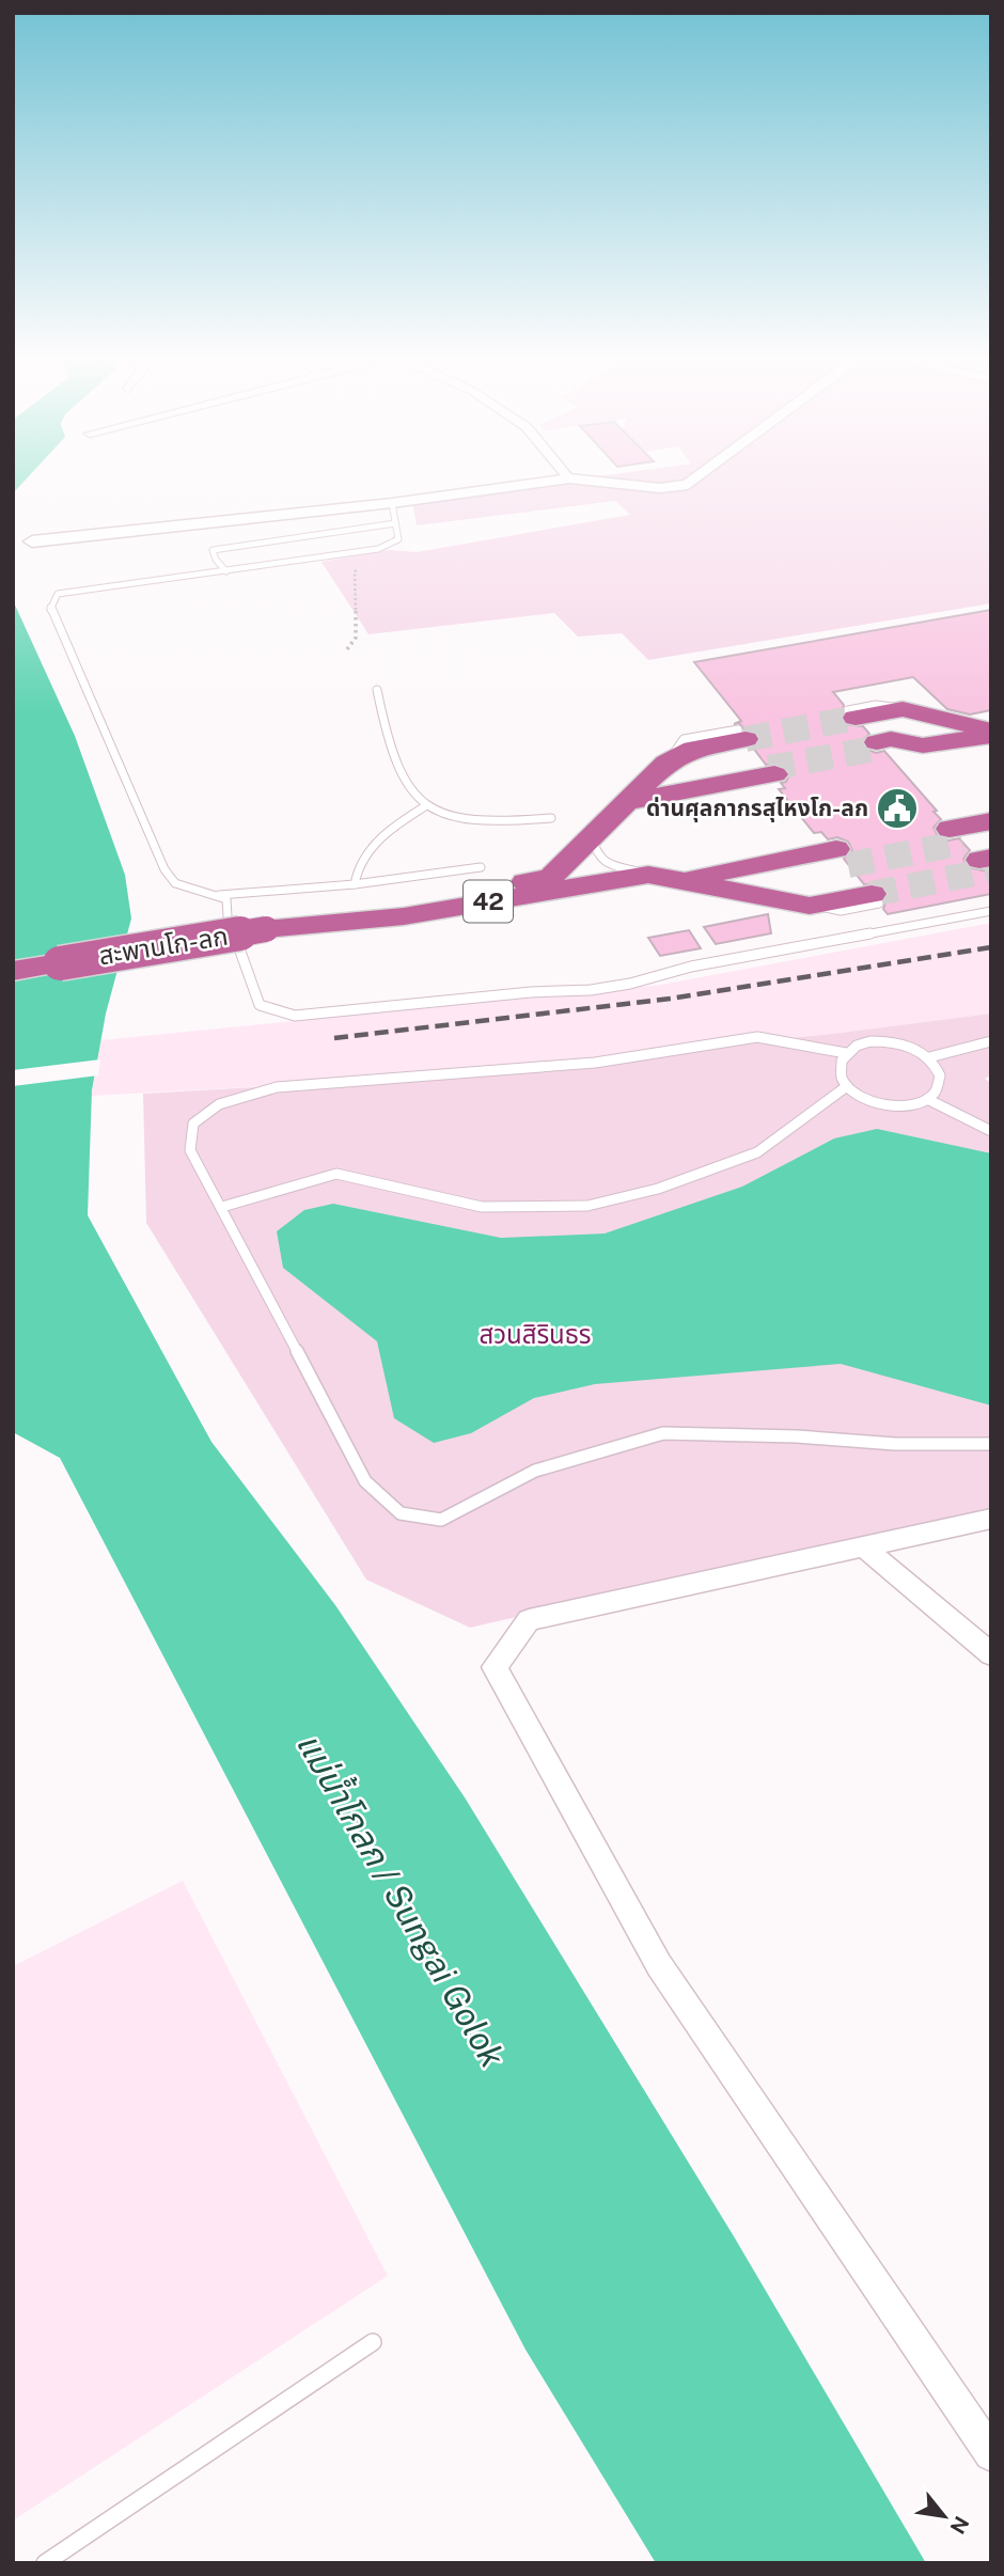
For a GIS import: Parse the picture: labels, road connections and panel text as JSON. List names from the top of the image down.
{
  "streets": {
    "highway": ["42", "สะพานโก-ลก"]
  },
  "crossings": [
    ["42", "สะพานโก-ลก"]
  ],
  "water": ["แม่น้ำโกลก / Sungai Golok"],
  "parks": ["สวนสิรินธร"],
  "places": {
    "public building": ["ด่านศุลกากรสุไหงโก-ลก"]
  },
  "north": "bottom right"
}
